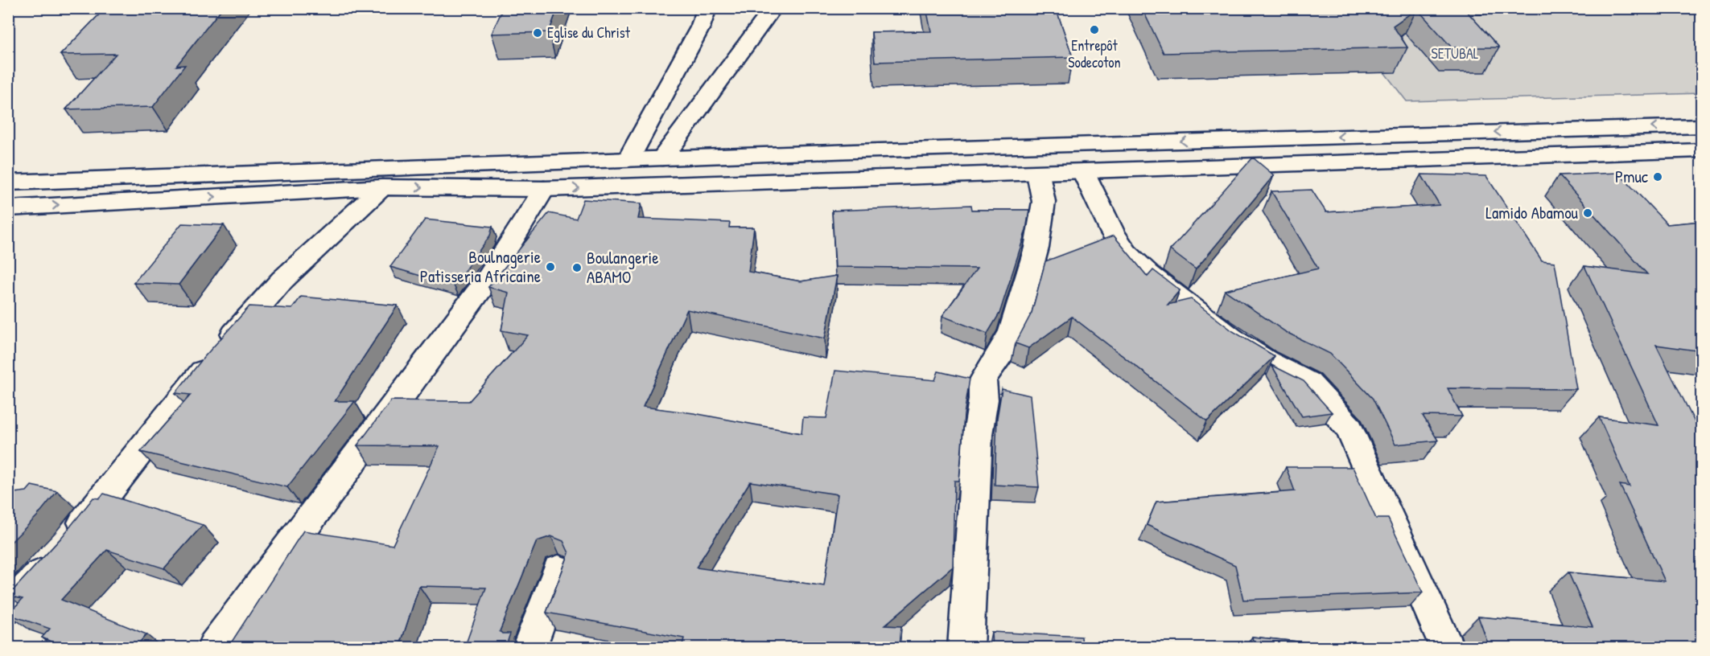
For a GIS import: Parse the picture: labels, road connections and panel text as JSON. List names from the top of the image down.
{
  "parks": ["SETUBAL"],
  "places": [
    "Entrepôt Sodecoton",
    "Eglise du Christ",
    "Pmuc",
    "Lamido Abamou",
    "Boulnagerie Patisseria Africaine",
    "Boulangerie ABAMO"
  ]
}
